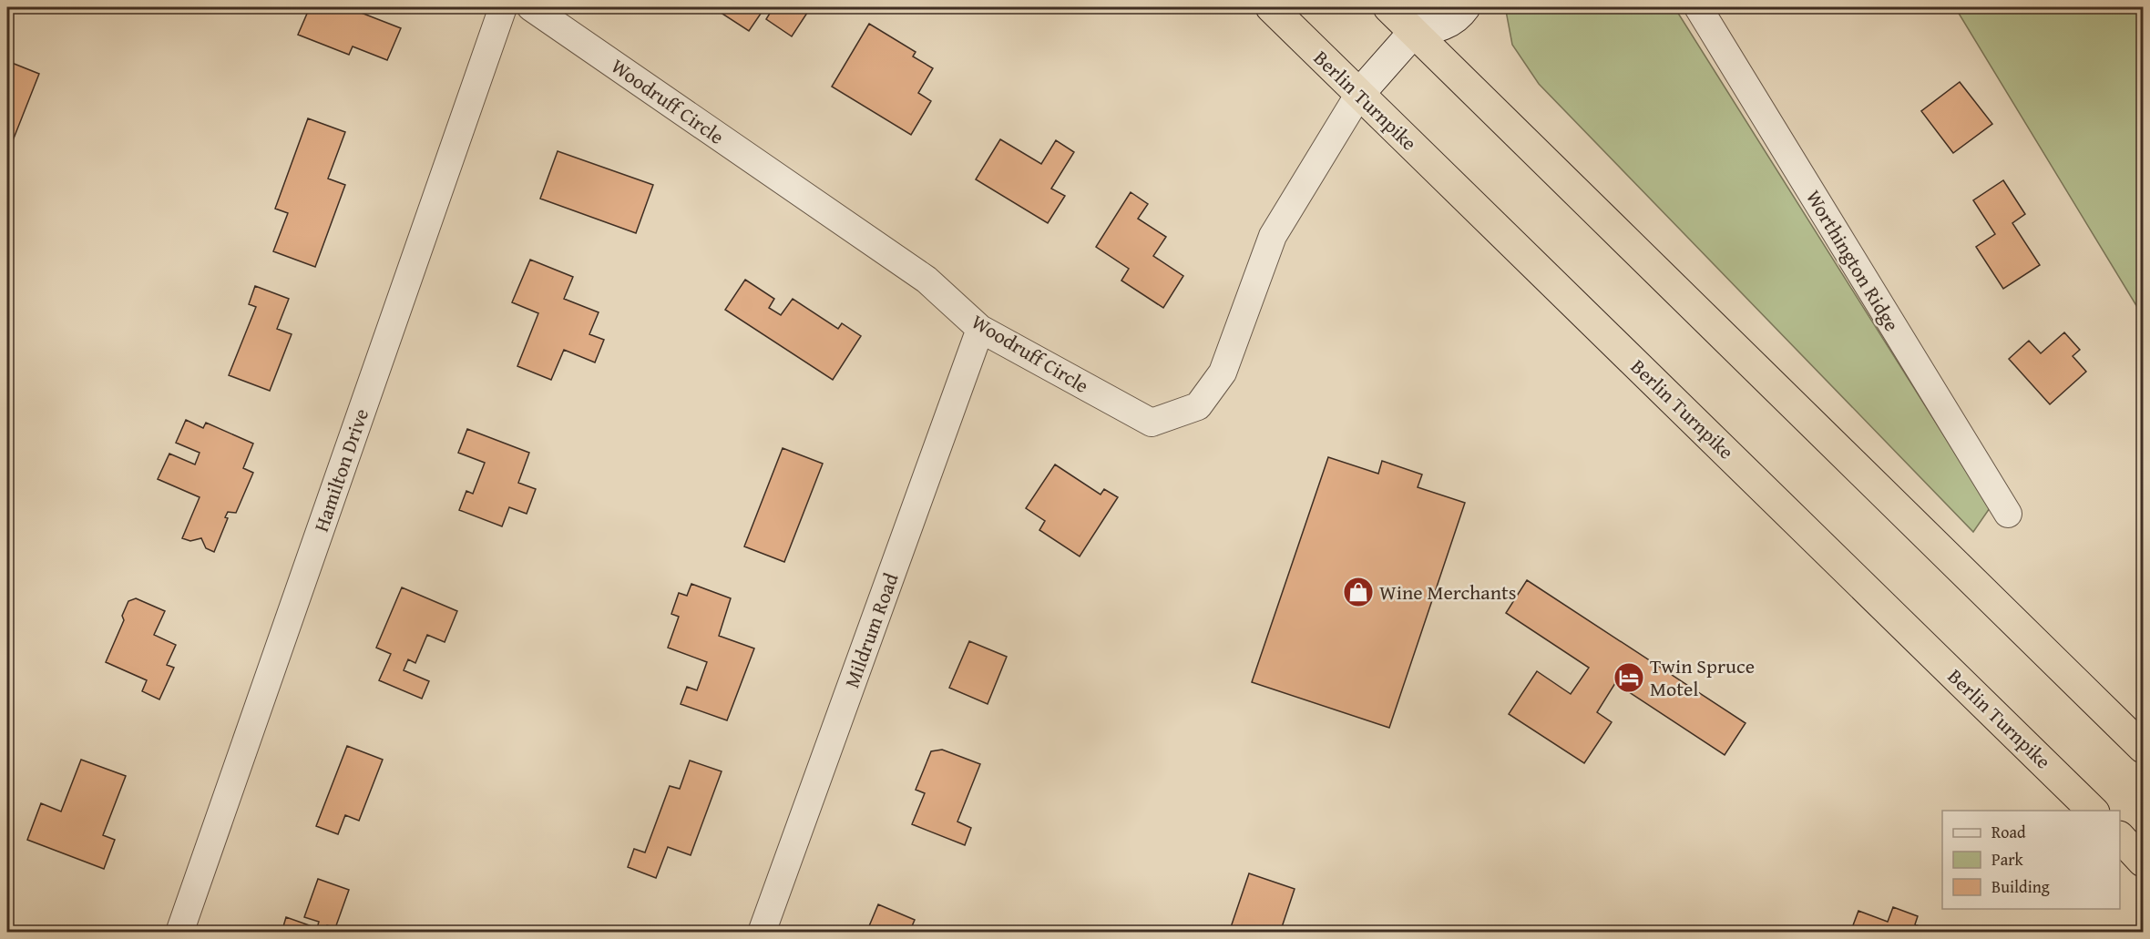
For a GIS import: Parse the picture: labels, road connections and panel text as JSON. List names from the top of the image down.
{
  "streets": {
    "highway": ["Berlin Turnpike"],
    "street": [
      "Woodruff Circle",
      "Worthington Ridge",
      "Hamilton Drive",
      "Mildrum Road"
    ]
  },
  "crossings": [
    ["Berlin Turnpike", "Woodruff Circle"],
    ["Woodruff Circle", "Mildrum Road"]
  ],
  "places": {
    "shop": ["Wine Merchants"],
    "hotel": ["Twin Spruce Motel"]
  },
  "legend": ["Road", "Park", "Building"]
}
